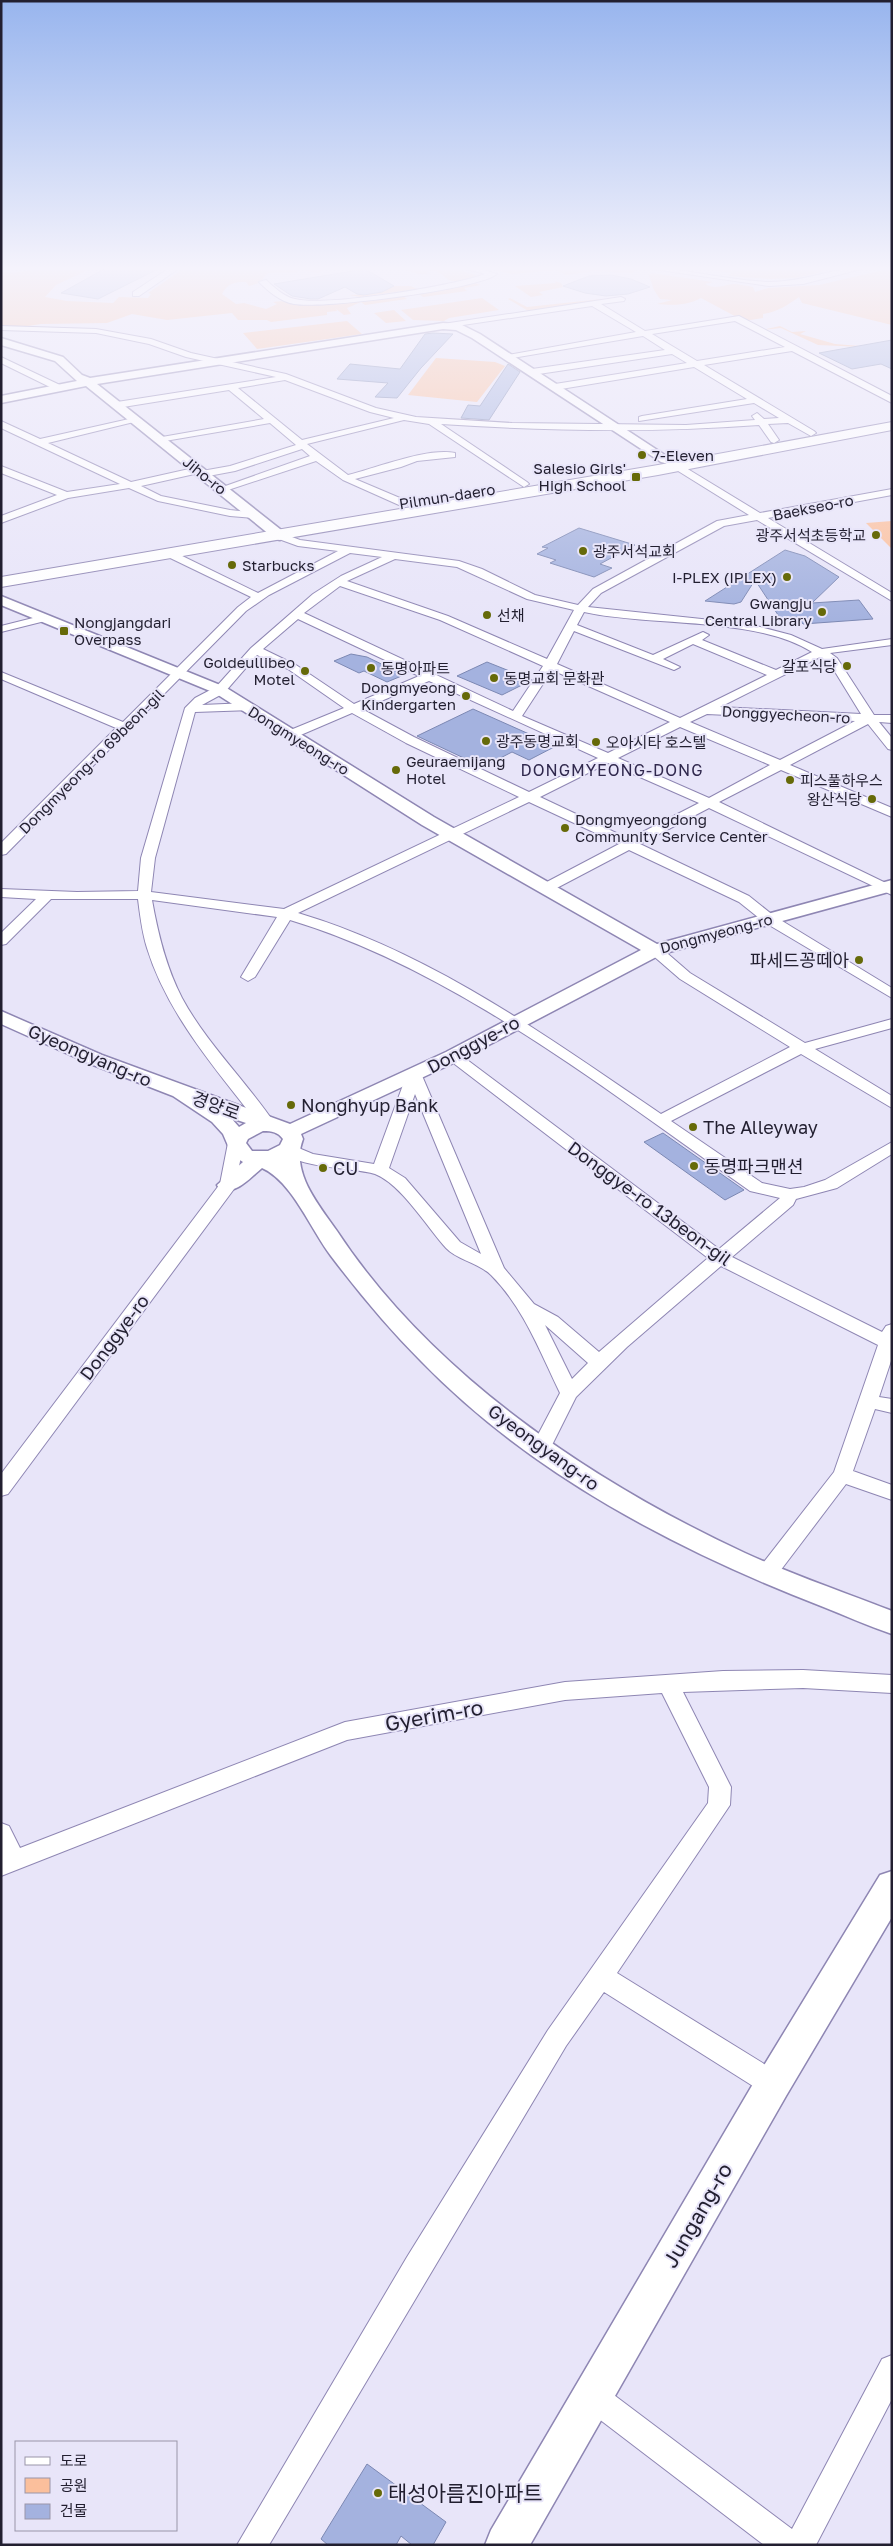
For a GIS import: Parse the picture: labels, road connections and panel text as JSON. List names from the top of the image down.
{
  "streets": {
    "main road": ["Pilmun-daero", "Jungang-ro"],
    "street": [
      "Jiho-ro",
      "Baekseo-ro",
      "Donggyecheon-ro",
      "Dongmyeong-ro",
      "Dongmyeong-ro 69beon-gil",
      "Donggye-ro",
      "Gyeongyang-ro",
      "경양로",
      "Donggye-ro 13beon-gil",
      "Gyerim-ro"
    ]
  },
  "crossings": [
    ["Jiho-ro", "Pilmun-daero"],
    ["Jiho-ro", "Donggyecheon-ro"],
    ["Pilmun-daero", "Donggyecheon-ro"],
    ["Baekseo-ro", "Donggyecheon-ro"],
    ["Donggyecheon-ro", "Dongmyeong-ro"],
    ["Donggyecheon-ro", "Dongmyeong-ro 69beon-gil"],
    ["Dongmyeong-ro", "Dongmyeong-ro 69beon-gil"],
    ["Dongmyeong-ro", "Donggye-ro"],
    ["Donggye-ro", "경양로"],
    ["Donggye-ro", "Donggye-ro 13beon-gil"],
    ["Gyeongyang-ro", "경양로"]
  ],
  "districts": ["DONGMYEONG-DONG"],
  "places": {
    "other": [
      "7-Eleven",
      "광주서석초등학교",
      "광주서석교회",
      "Starbucks",
      "I-PLEX (IPLEX)",
      "Gwangju Central Library",
      "선채",
      "갈포식당",
      "동명아파트",
      "Goldeullibeo Motel",
      "동명교회 문화관",
      "Dongmyeong Kindergarten",
      "광주동명교회",
      "오아시타 호스텔",
      "Geuraemijang Hotel",
      "피스풀하우스",
      "왕산식당",
      "Dongmyeongdong Community Service Center",
      "파세드꽁떼아",
      "Nonghyup Bank",
      "The Alleyway",
      "동명파크맨션",
      "CU",
      "태성아름진아파트"
    ],
    "transit": ["Salesio Girls' High School", "Nongjangdari Overpass"]
  },
  "legend": ["도로", "공원", "건물"]
}
